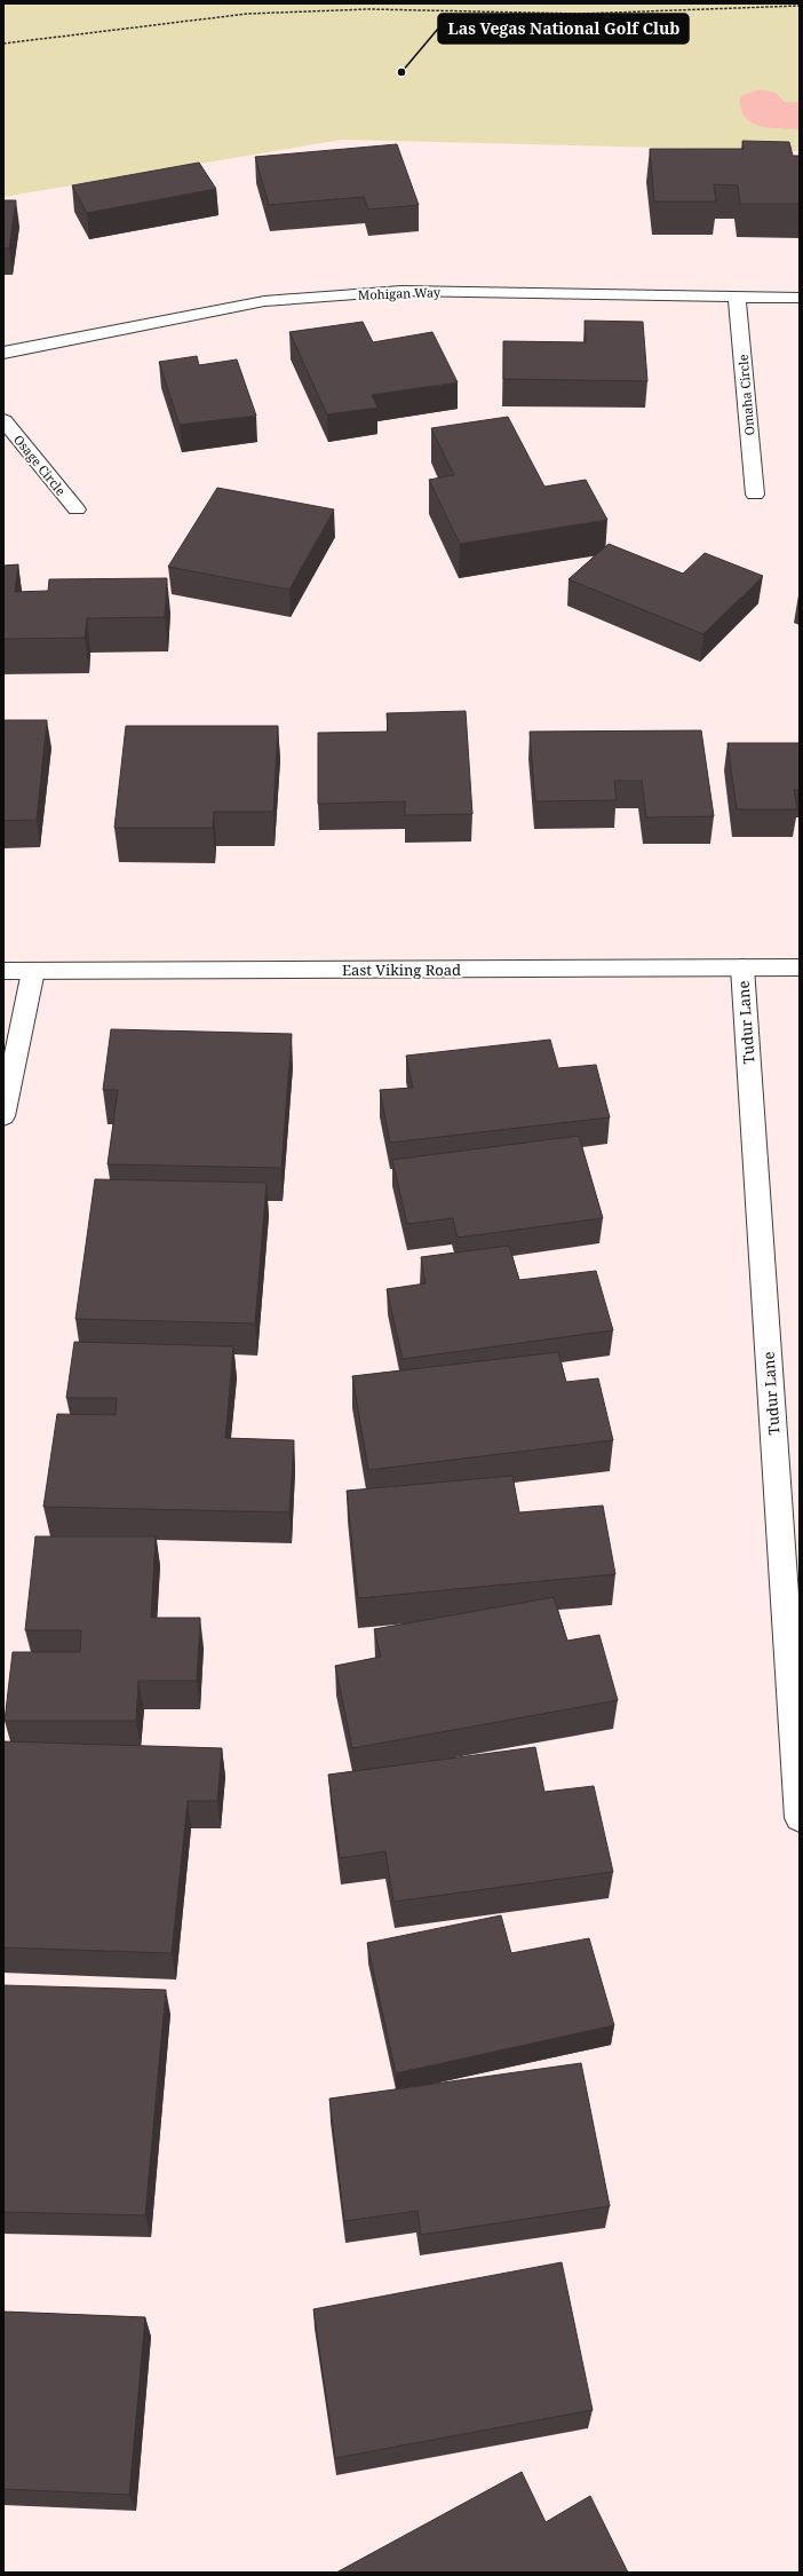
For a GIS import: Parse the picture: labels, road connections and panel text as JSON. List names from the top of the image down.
{
  "streets": {
    "street": [
      "Mohigan Way",
      "Omaha Circle",
      "Osage Circle",
      "East Viking Road",
      "Tudur Lane"
    ]
  },
  "crossings": [
    ["Mohigan Way", "Omaha Circle"],
    ["East Viking Road", "Tudur Lane"]
  ],
  "places": ["Las Vegas National Golf Club"]
}
